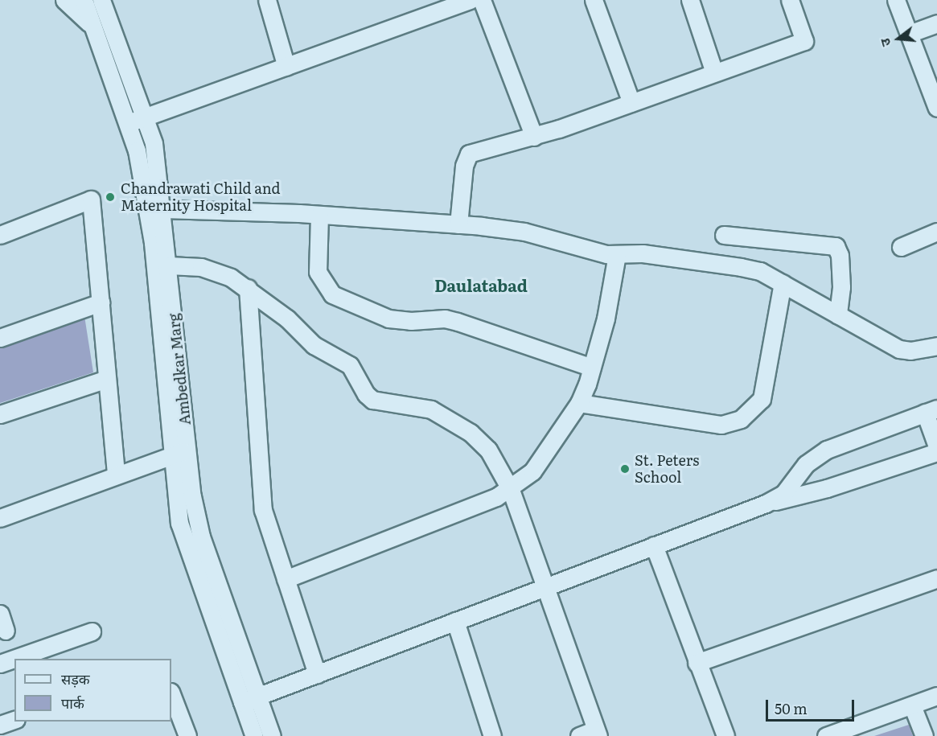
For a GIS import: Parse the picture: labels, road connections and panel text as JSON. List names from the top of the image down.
{
  "streets": {
    "street": ["Ambedkar Marg"]
  },
  "districts": ["Daulatabad"],
  "places": ["Chandrawati Child and Maternity Hospital", "St. Peters School"],
  "legend": ["सड़क", "पार्क"],
  "scale_bar": "50 m",
  "north": "left"
}
